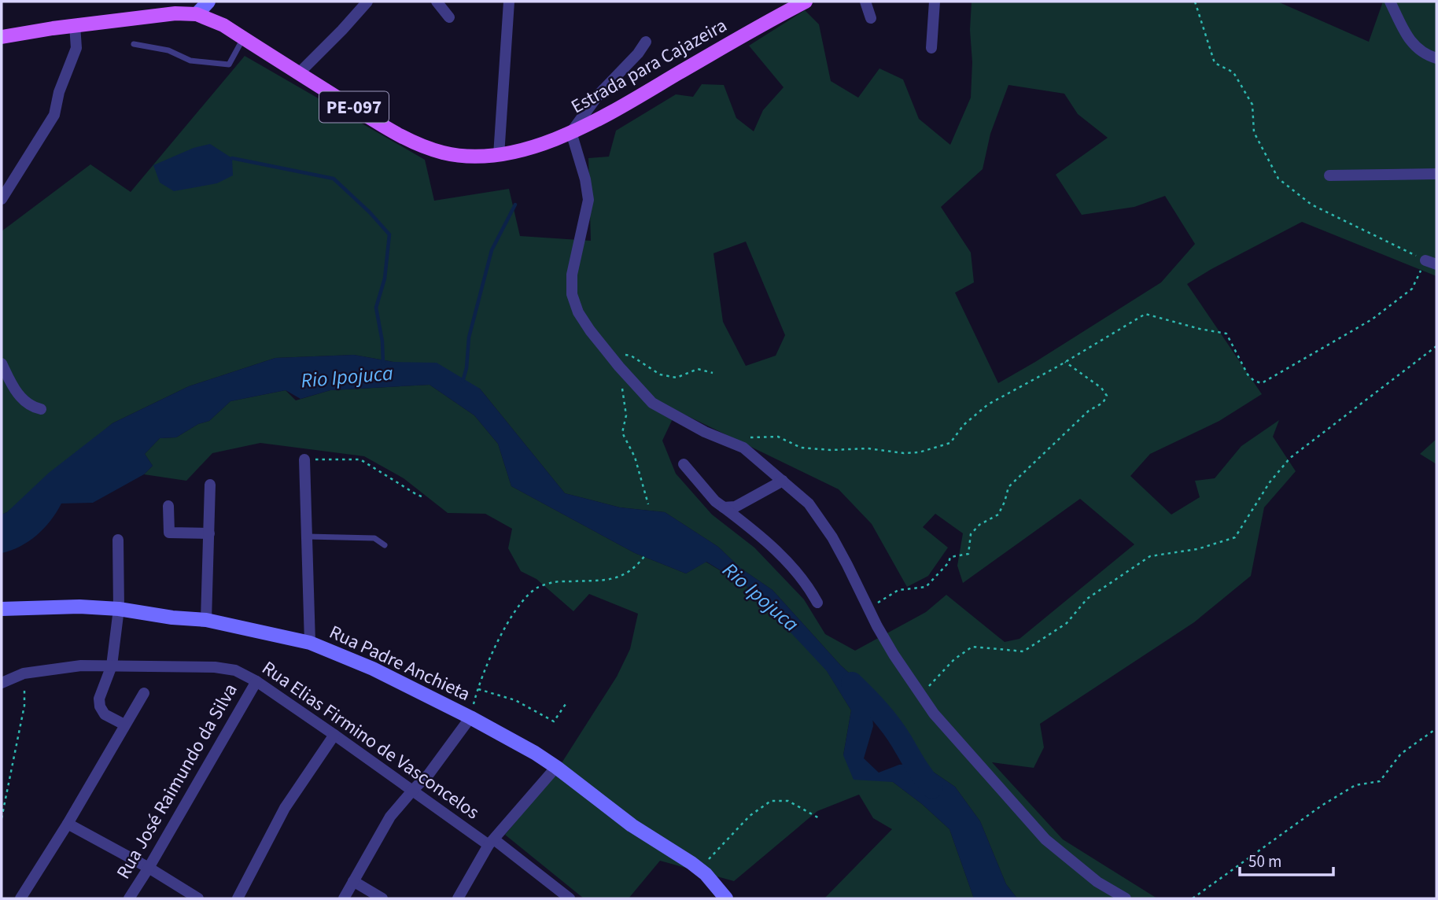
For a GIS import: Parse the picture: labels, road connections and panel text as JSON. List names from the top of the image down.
{
  "streets": {
    "main road": ["Estrada para Cajazeira", "PE-097"],
    "street": ["Rua Padre Anchieta", "Rua Elias Firmino de Vasconcelos", "Rua José Raimundo da Silva"]
  },
  "crossings": [
    ["Estrada para Cajazeira", "PE-097"],
    ["Rua Elias Firmino de Vasconcelos", "Rua José Raimundo da Silva"]
  ],
  "water": ["Rio Ipojuca"],
  "scale_bar": "50 m"
}
